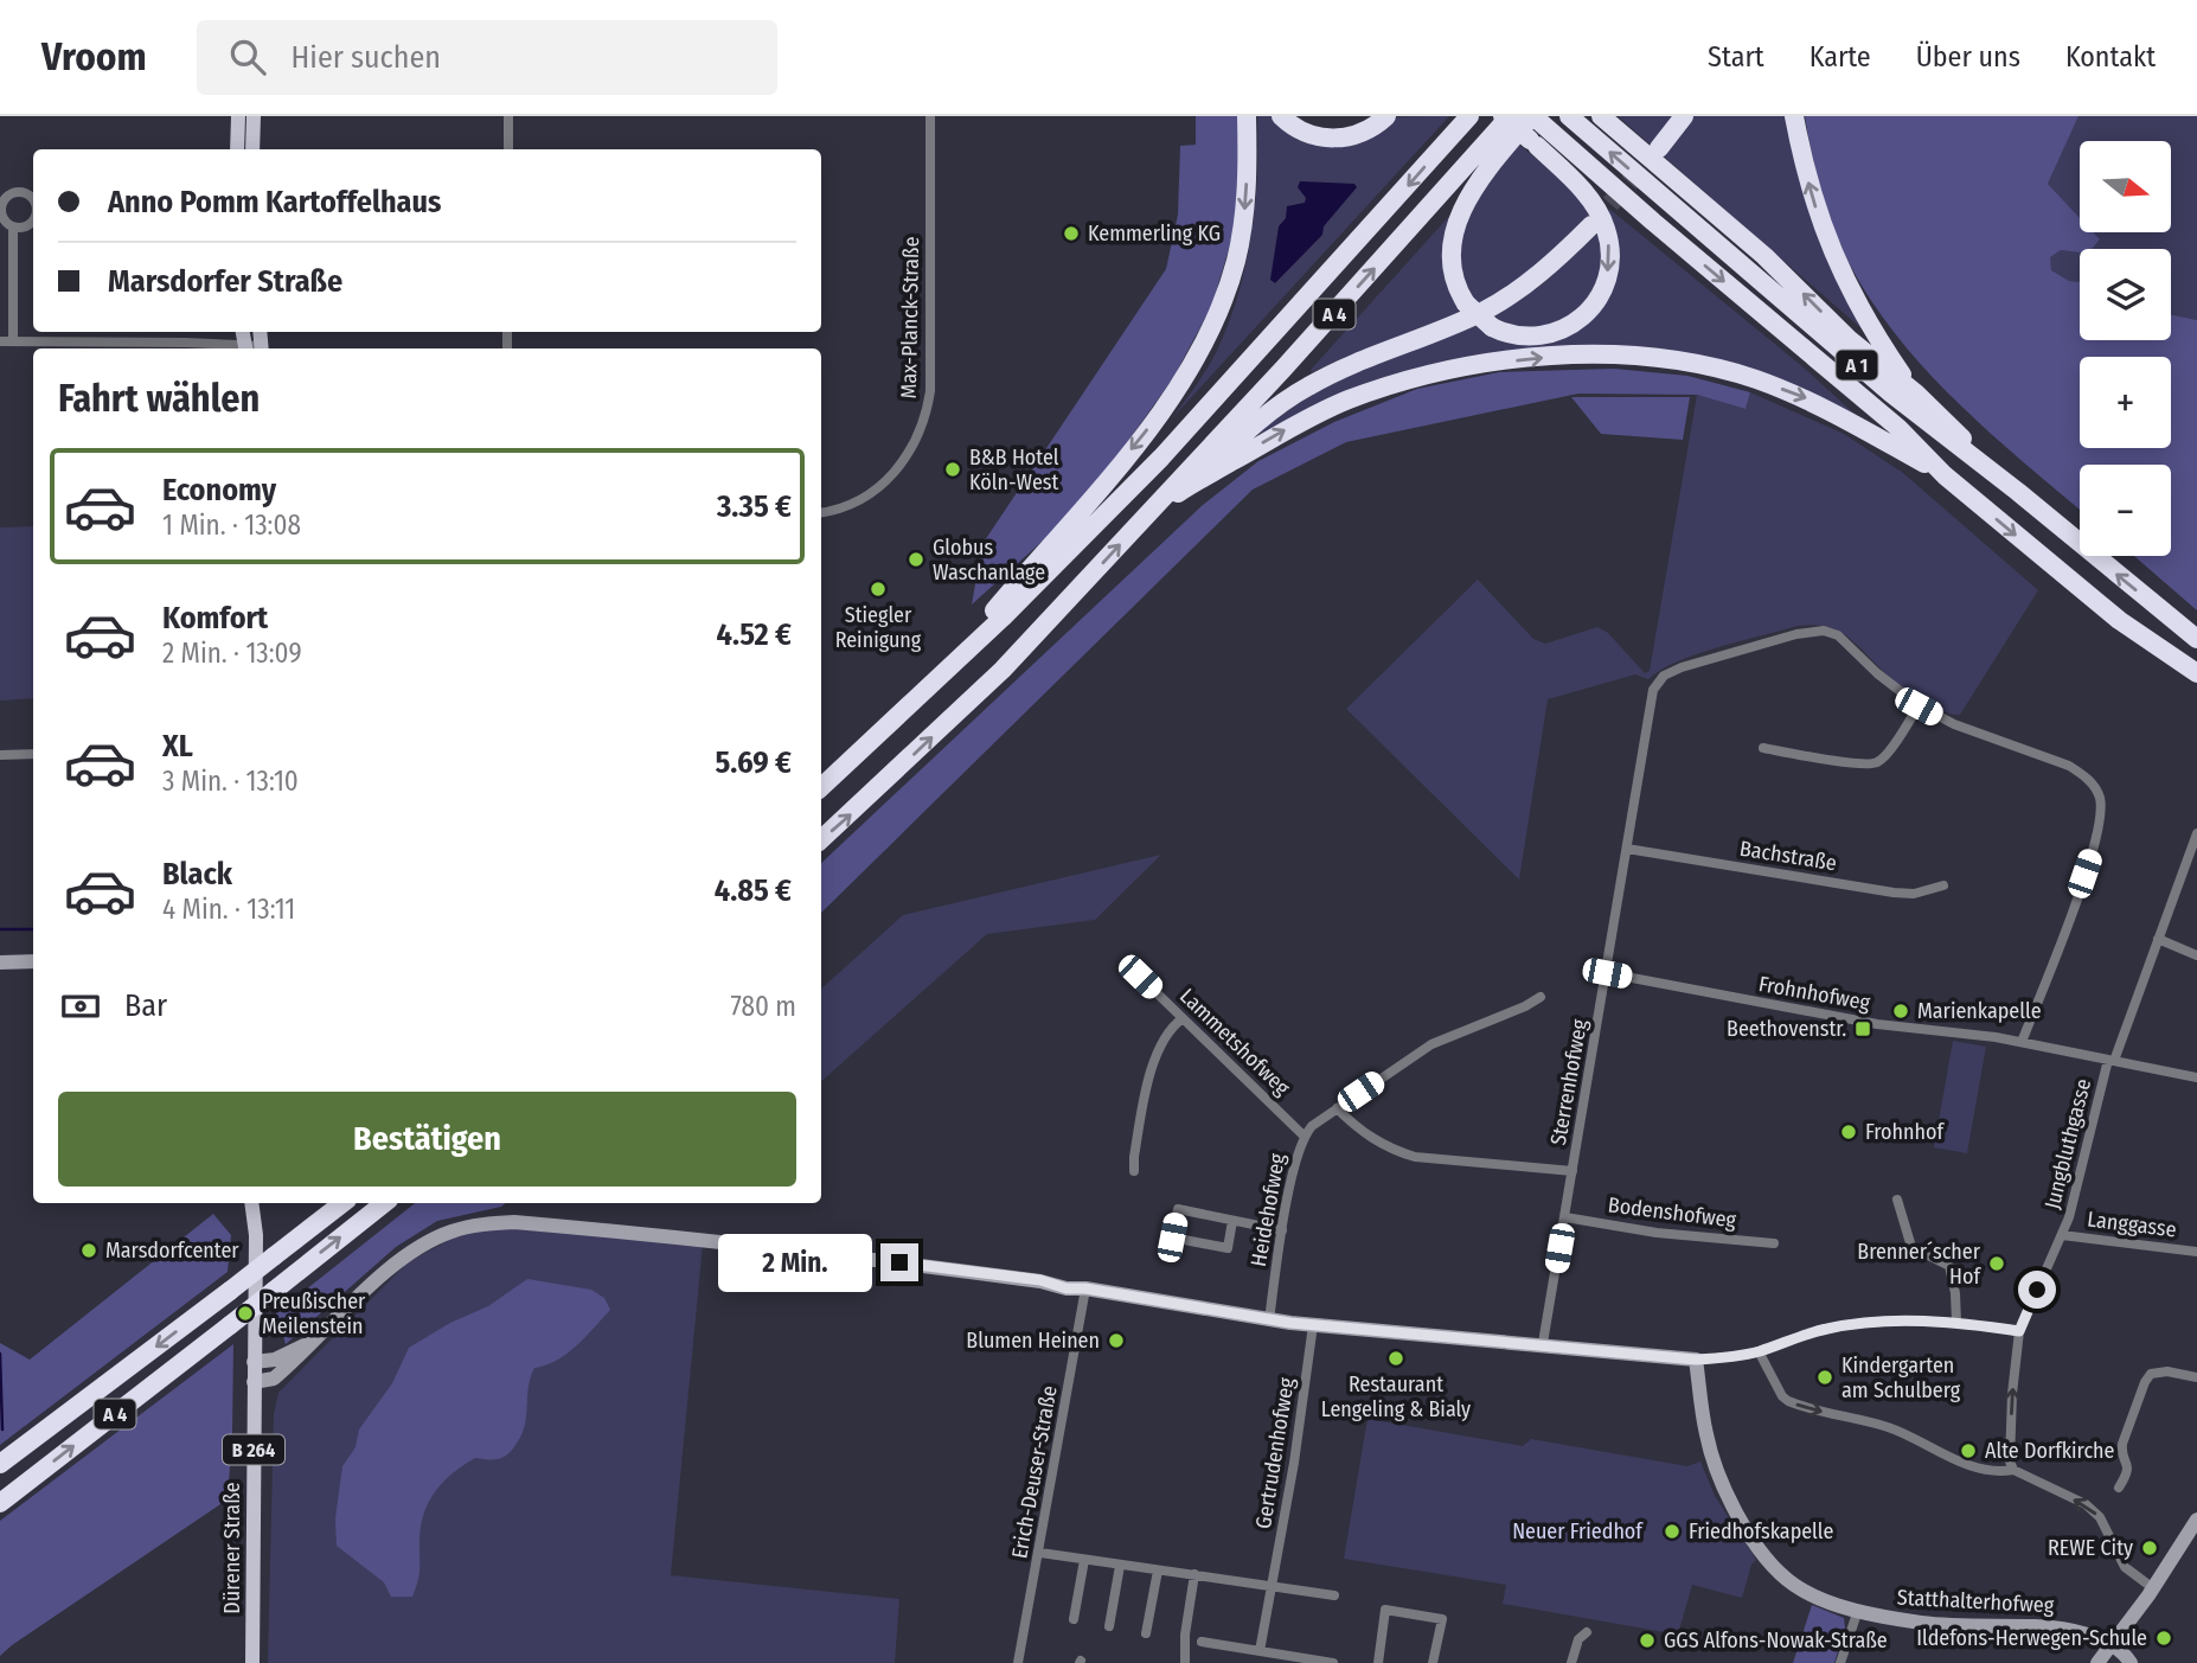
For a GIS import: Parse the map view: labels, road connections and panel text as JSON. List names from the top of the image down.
{
  "streets": {
    "highway": ["A 4", "A 1"],
    "main road": ["B 264", "Dürener Straße"],
    "street": [
      "Max-Planck-Straße",
      "Bachstraße",
      "Frohnhofweg",
      "Lammetshofweg",
      "Sterrenhofweg",
      "Jungbluthgasse",
      "Heidehofweg",
      "Bodenshofweg",
      "Langgasse",
      "Gertrudenhofweg",
      "Erich-Deuser-Straße",
      "Statthalterhofweg"
    ]
  },
  "crossings": [
    ["Bachstraße", "Sterrenhofweg"],
    ["Frohnhofweg", "Sterrenhofweg"],
    ["Frohnhofweg", "Jungbluthgasse"],
    ["Lammetshofweg", "Heidehofweg"],
    ["Sterrenhofweg", "Bodenshofweg"],
    ["Jungbluthgasse", "Langgasse"]
  ],
  "parks": ["Neuer Friedhof"],
  "places": {
    "other": [
      "Kemmerling KG",
      "B&B Hotel Köln-West",
      "Globus Waschanlage",
      "Stiegler Reinigung",
      "Marienkapelle",
      "Frohnhof",
      "Marsdorfcenter",
      "Brenner´scher Hof",
      "Preußischer Meilenstein",
      "Blumen Heinen",
      "Restaurant Lengeling & Bialy",
      "Kindergarten am Schulberg",
      "Alte Dorfkirche",
      "Friedhofskapelle",
      "REWE City",
      "Ildefons-Herwegen-Schule",
      "GGS Alfons-Nowak-Straße"
    ],
    "transit": ["Beethovenstr."]
  },
  "north": "right",
  "page": {
    "header": "Vroom",
    "search": "Hier suchen",
    "nav": [
      "Start",
      "Karte",
      "Über uns",
      "Kontakt"
    ],
    "map_buttons": ["+", "−"],
    "banner": ["Anno Pomm Kartoffelhaus", "Marsdorfer Straße"],
    "heading": "Fahrt wählen",
    "list": [
      {
        "name": "Economy",
        "note": "1 Min. · 13:08",
        "value": "3.35 €"
      },
      {
        "name": "Komfort",
        "note": "2 Min. · 13:09",
        "value": "4.52 €"
      },
      {
        "name": "XL",
        "note": "3 Min. · 13:10",
        "value": "5.69 €"
      },
      {
        "name": "Black",
        "note": "4 Min. · 13:11",
        "value": "4.85 €"
      }
    ],
    "pay": ["Bar", "780 m"],
    "buttons": "Bestätigen",
    "bubble": "2 Min."
  }
}
